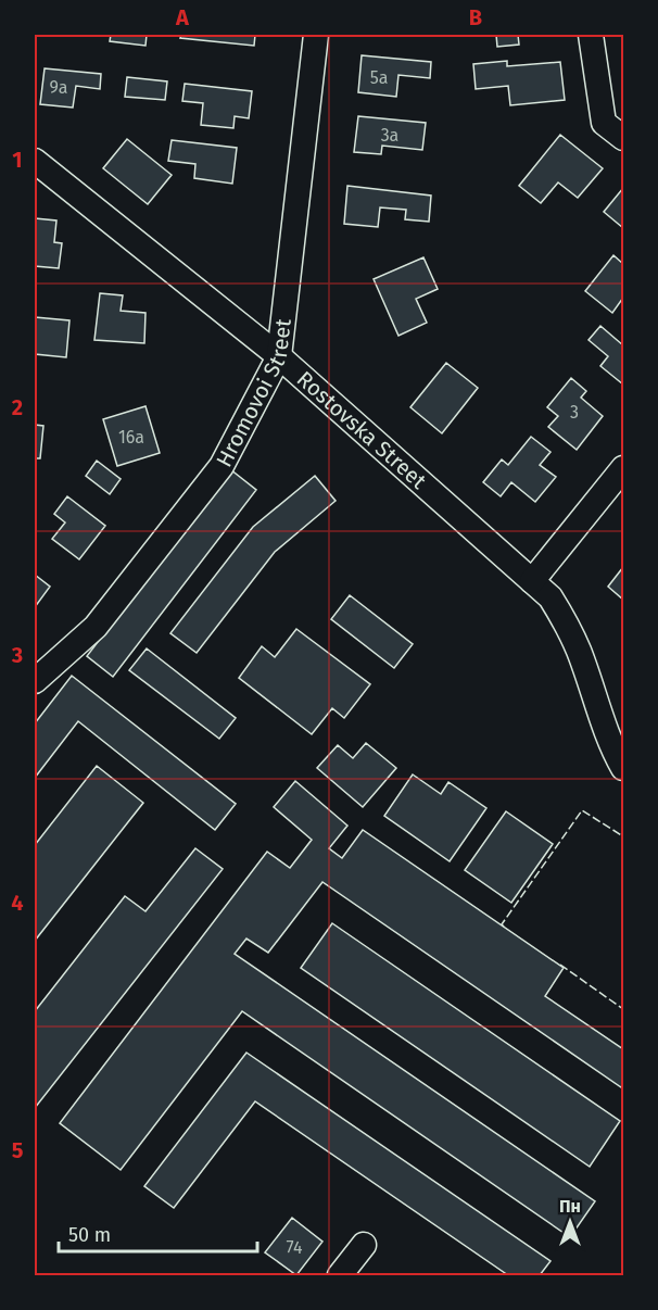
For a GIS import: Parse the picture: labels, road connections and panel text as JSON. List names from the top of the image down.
{
  "streets": {
    "street": ["Hromovoi Street", "Rostovska Street"]
  },
  "crossings": [
    ["Hromovoi Street", "Rostovska Street"]
  ],
  "house_numbers": [
    "5а",
    "9а",
    "3а",
    "3",
    "16а",
    "74"
  ],
  "scale_bar": "50 m",
  "north": "top",
  "grid": {
    "columns": ["A", "B"],
    "rows": [
      "1",
      "2",
      "3",
      "4",
      "5"
    ]
  }
}
